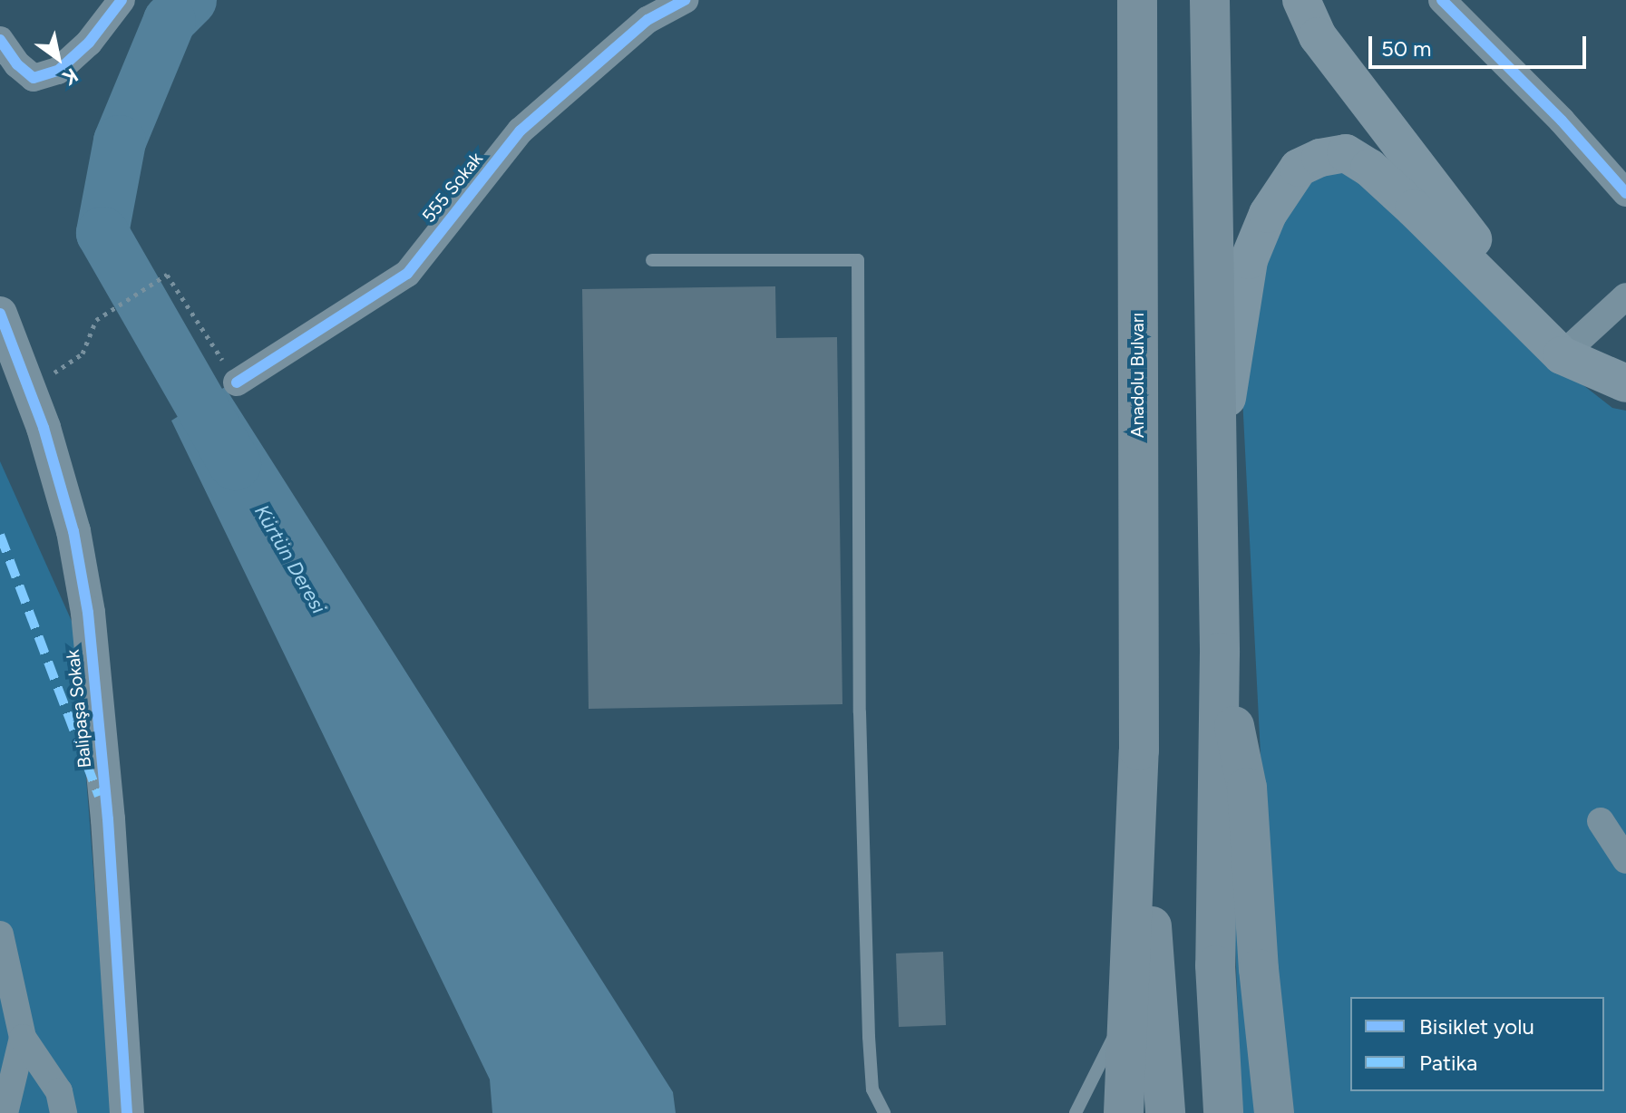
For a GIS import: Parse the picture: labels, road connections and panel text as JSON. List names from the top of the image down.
{
  "streets": {
    "highway": ["Anadolu Bulvarı"],
    "street": ["555 Sokak", "Balipaşa Sokak"]
  },
  "water": ["Kürtün Deresi"],
  "legend": ["Bisiklet yolu", "Patika"],
  "scale_bar": "50 m",
  "north": "bottom right"
}
